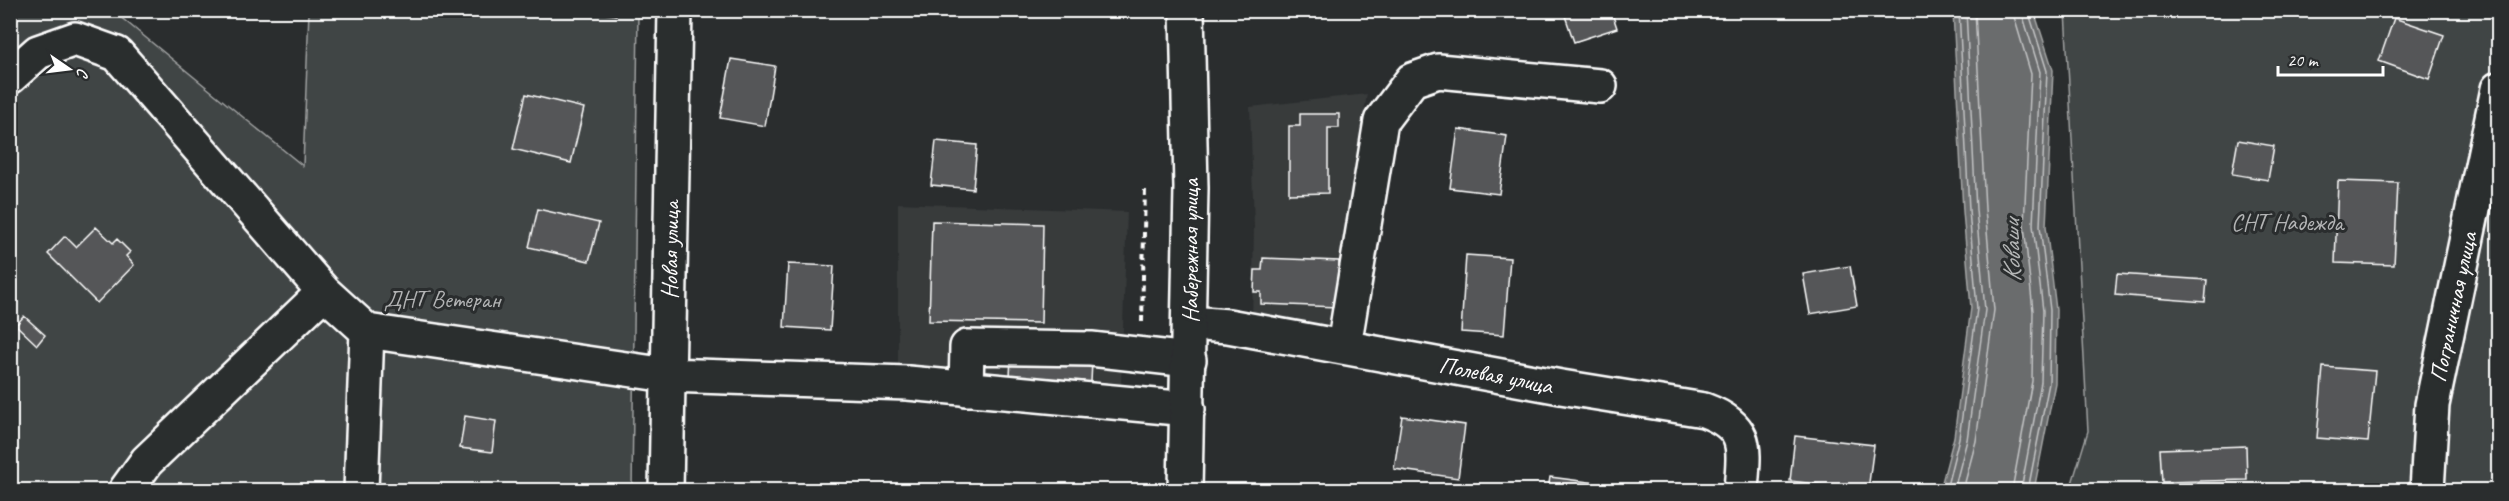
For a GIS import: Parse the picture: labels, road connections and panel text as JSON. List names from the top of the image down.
{
  "streets": {
    "street": [
      "Новая улица",
      "Набережная улица",
      "Пограничная улица",
      "Полевая улица"
    ]
  },
  "crossings": [
    ["Набережная улица", "Полевая улица"]
  ],
  "water": ["Коваши"],
  "parks": ["СНТ Надежда", "ДНТ Ветеран"],
  "scale_bar": "20 m",
  "north": "right"
}
